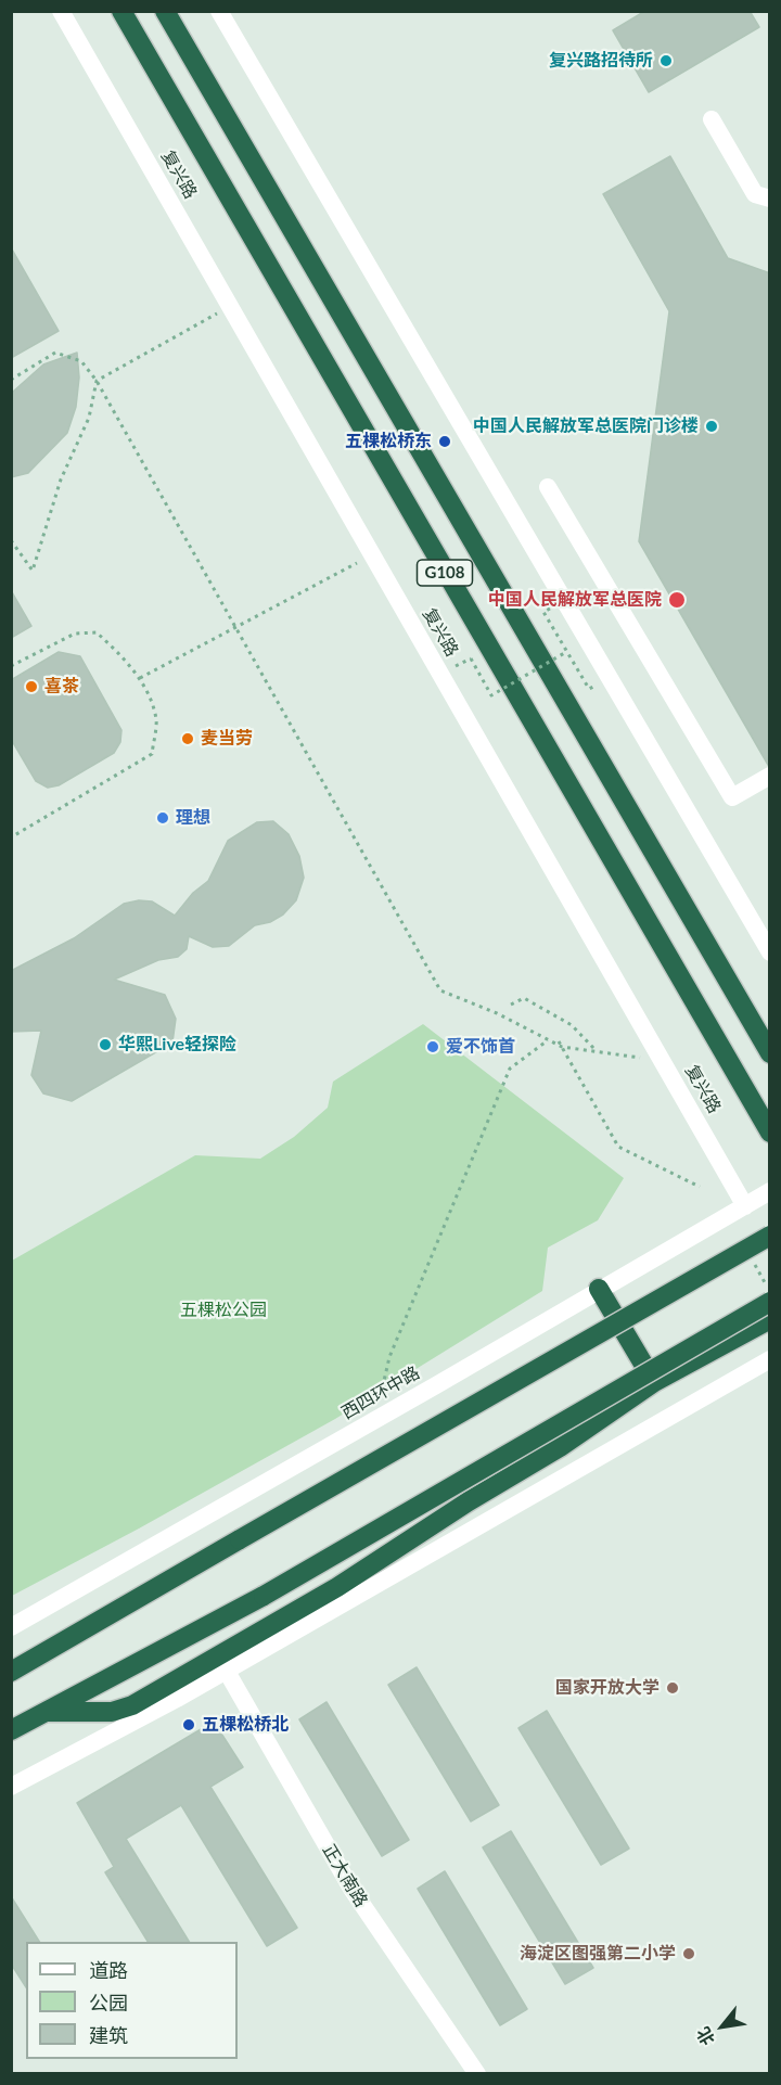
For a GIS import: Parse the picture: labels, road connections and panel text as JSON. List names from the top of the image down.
{
  "streets": {
    "highway": ["复兴路", "G108"],
    "street": ["西四环中路", "正大南路"]
  },
  "crossings": [
    ["复兴路", "西四环中路"]
  ],
  "parks": ["五棵松公园"],
  "places": [
    "复兴路招待所",
    "中国人民解放军总医院门诊楼",
    "五棵松桥东",
    "中国人民解放军总医院",
    "喜茶",
    "麦当劳",
    "理想",
    "华熙Live轻探险",
    "爱不饰首",
    "国家开放大学",
    "五棵松桥北",
    "海淀区图强第二小学"
  ],
  "legend": ["道路", "公园", "建筑"],
  "north": "bottom left"
}
